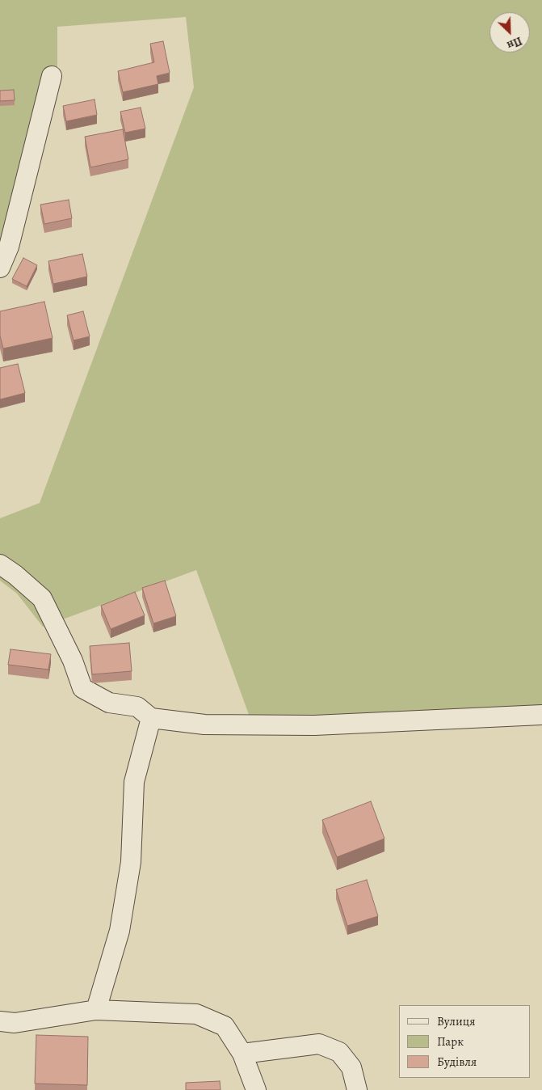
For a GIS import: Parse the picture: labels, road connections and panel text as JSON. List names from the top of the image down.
{
  "legend": ["Вулиця", "Парк", "Будівля"],
  "north": "bottom right"
}
